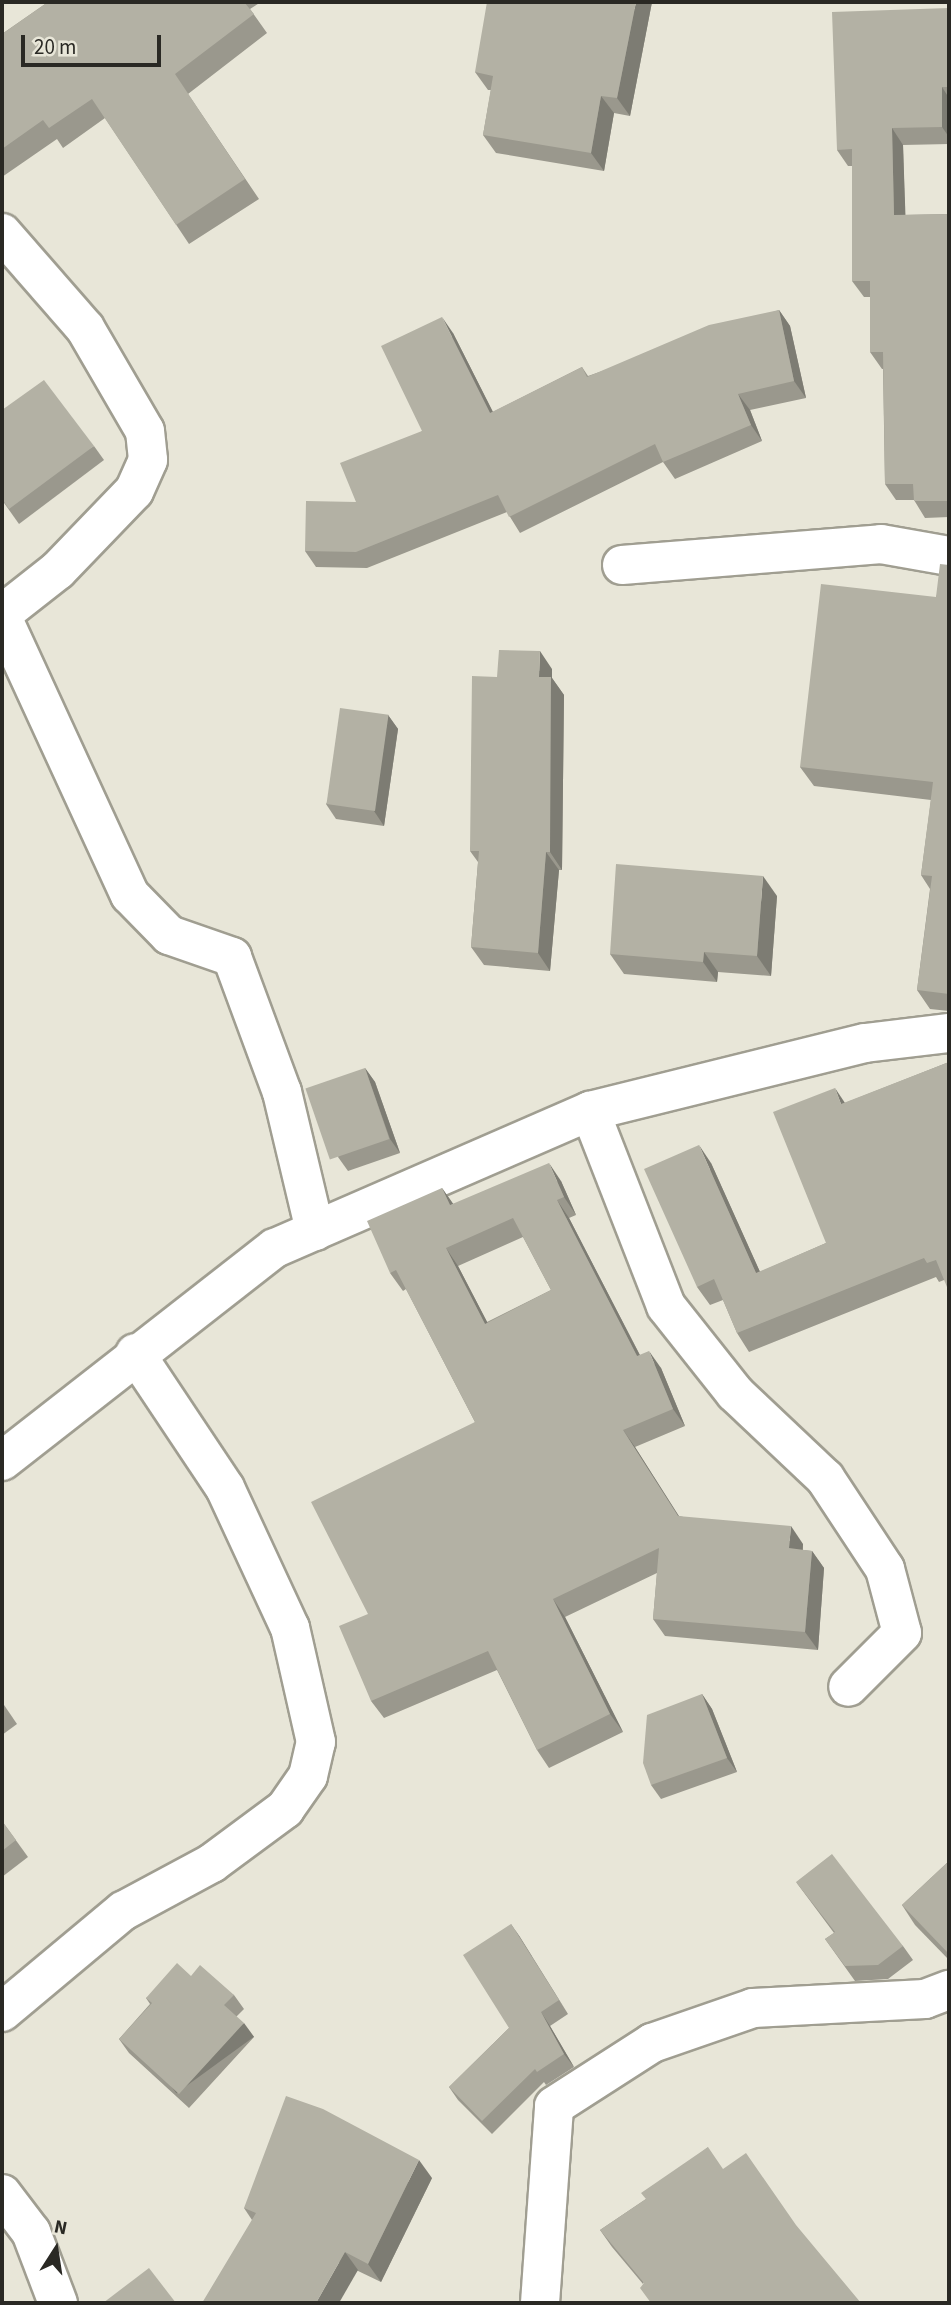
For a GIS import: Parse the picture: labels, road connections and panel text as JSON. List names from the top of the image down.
{
  "scale_bar": "20 m",
  "north": "top"
}
